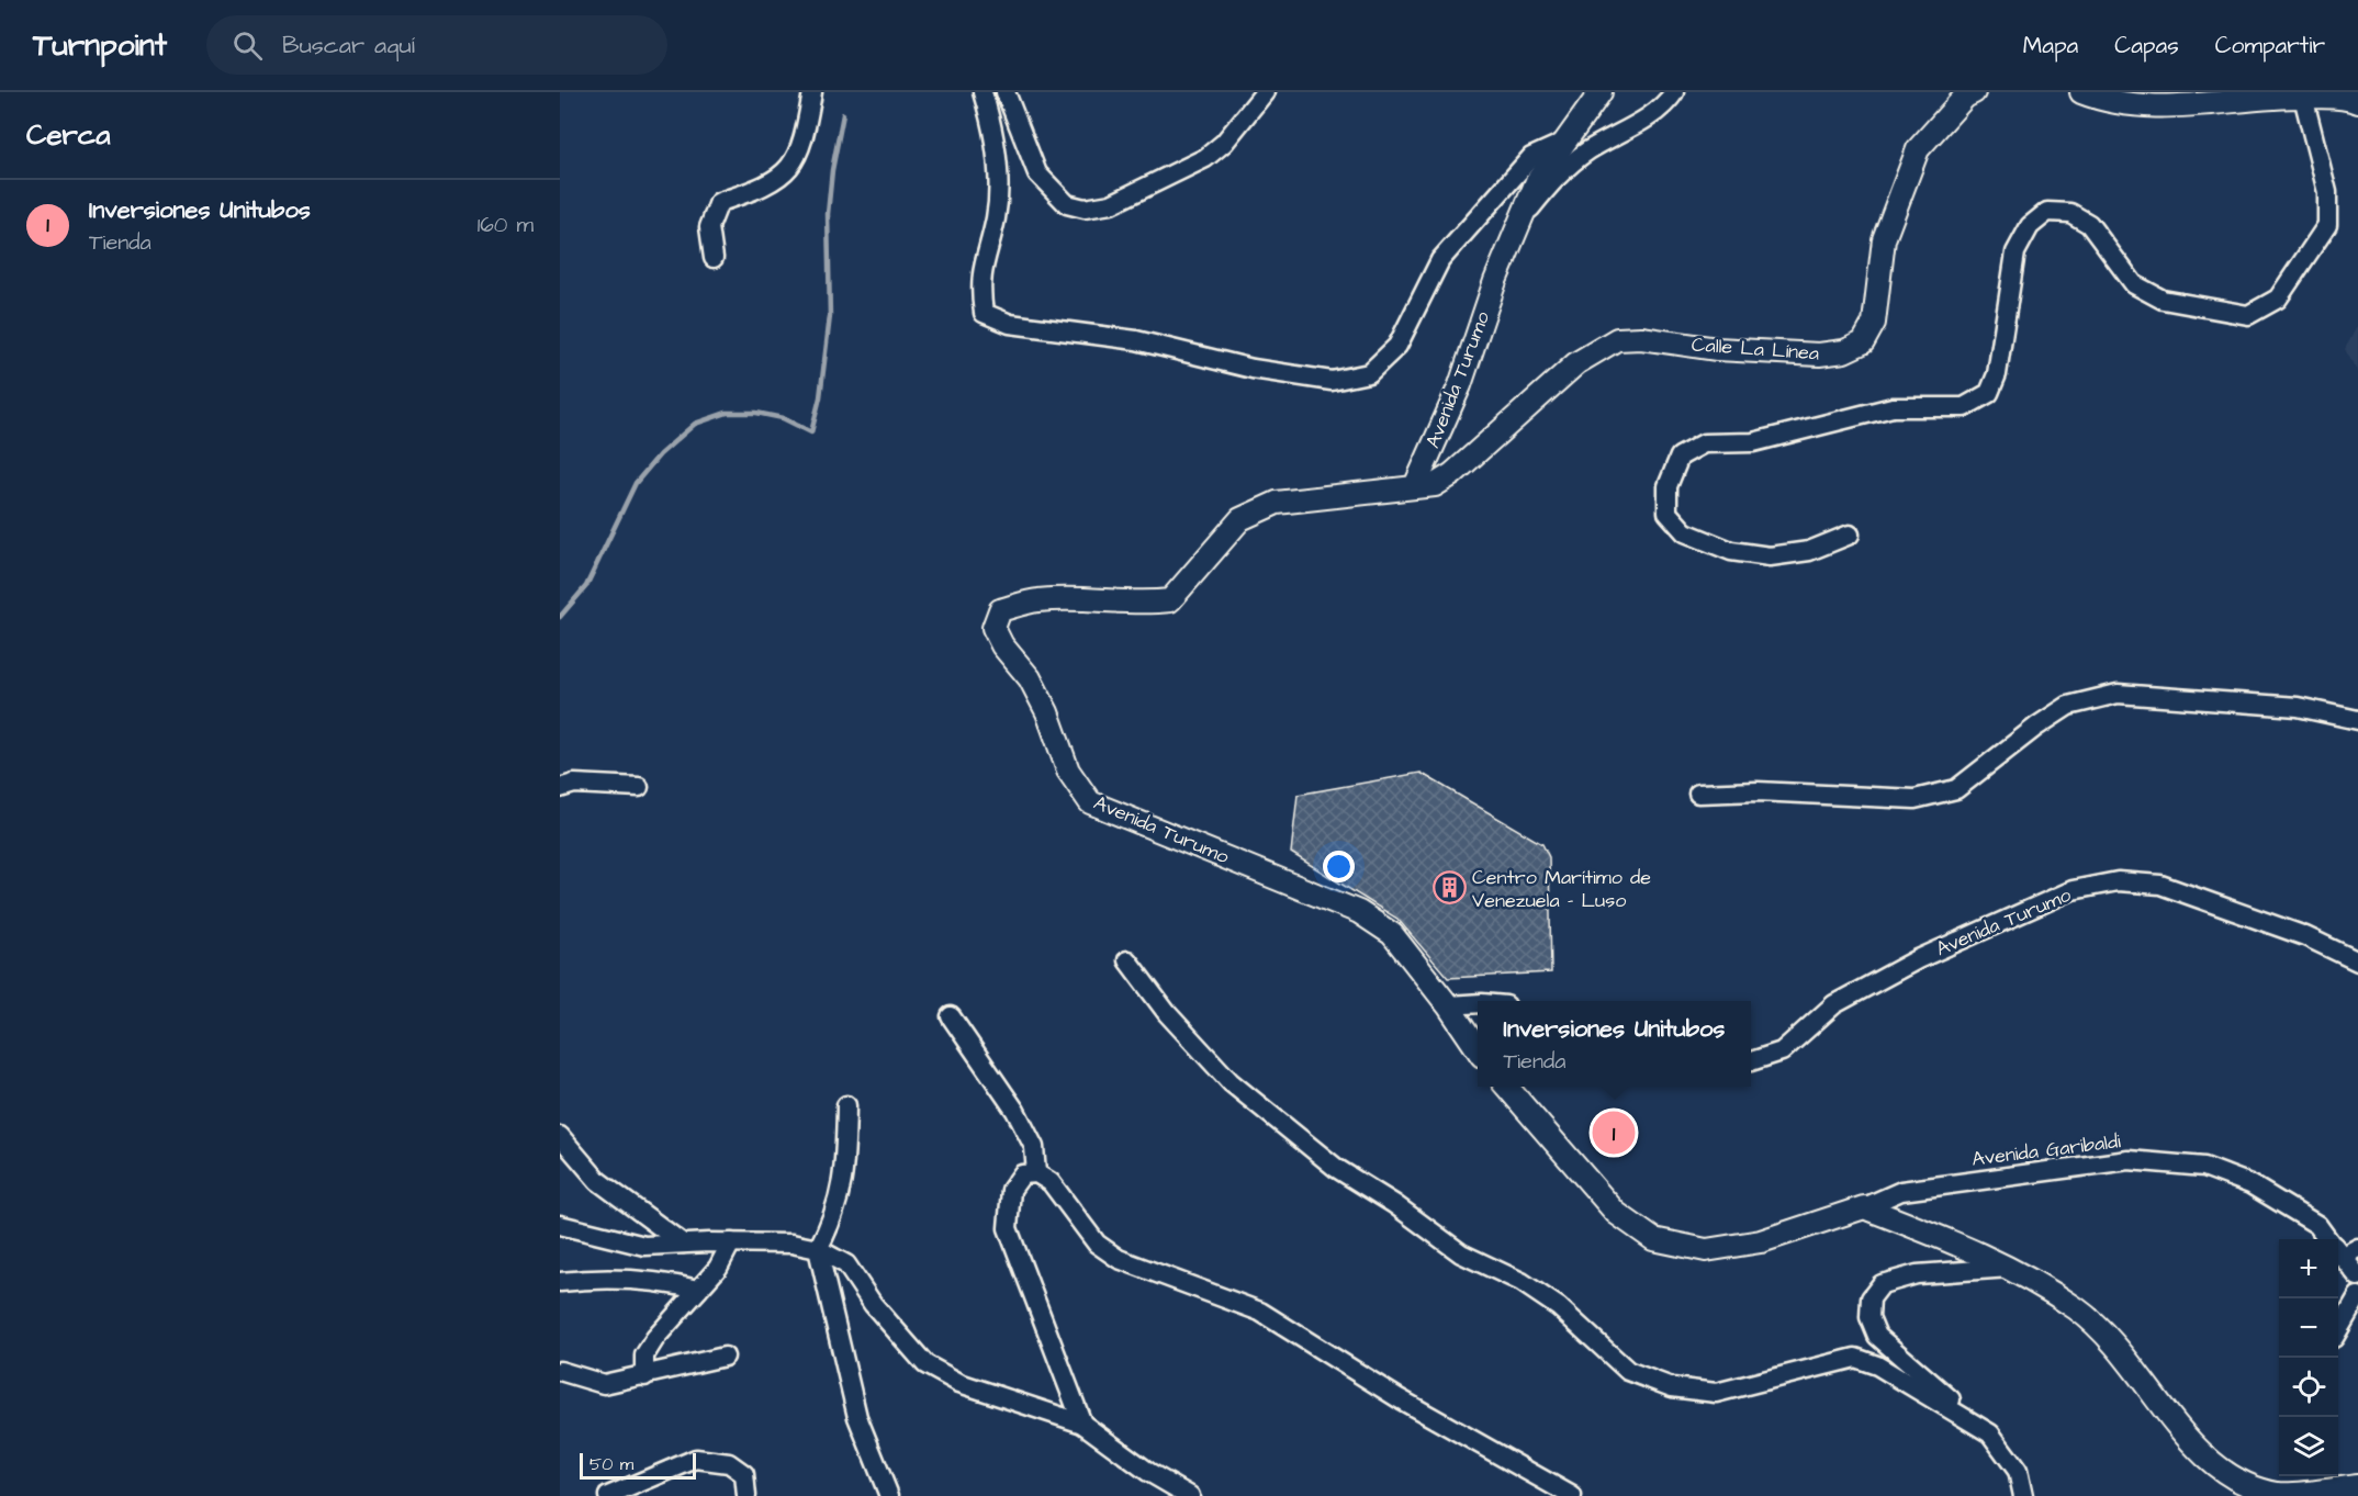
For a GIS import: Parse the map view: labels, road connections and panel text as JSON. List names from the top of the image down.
{
  "streets": {
    "street": ["Calle La Línea", "Avenida Turumo", "Avenida Garibaldi"]
  },
  "crossings": [
    ["Calle La Línea", "Avenida Turumo"]
  ],
  "places": {
    "building": ["Centro Marítimo de Venezuela - Luso"]
  },
  "scale_bar": "50 m",
  "page": {
    "header": "Turnpoint",
    "search": "Buscar aquí",
    "nav": ["Mapa", "Capas", "Compartir"],
    "heading": "Cerca",
    "list": [
      {
        "mark": "1",
        "name": "Inversiones Unitubos",
        "note": "Tienda",
        "value": "160 m"
      }
    ],
    "popup": ["Inversiones Unitubos", "Tienda"],
    "pins": "1",
    "map_buttons": ["+", "−"],
    "scale": "50 m"
  }
}
